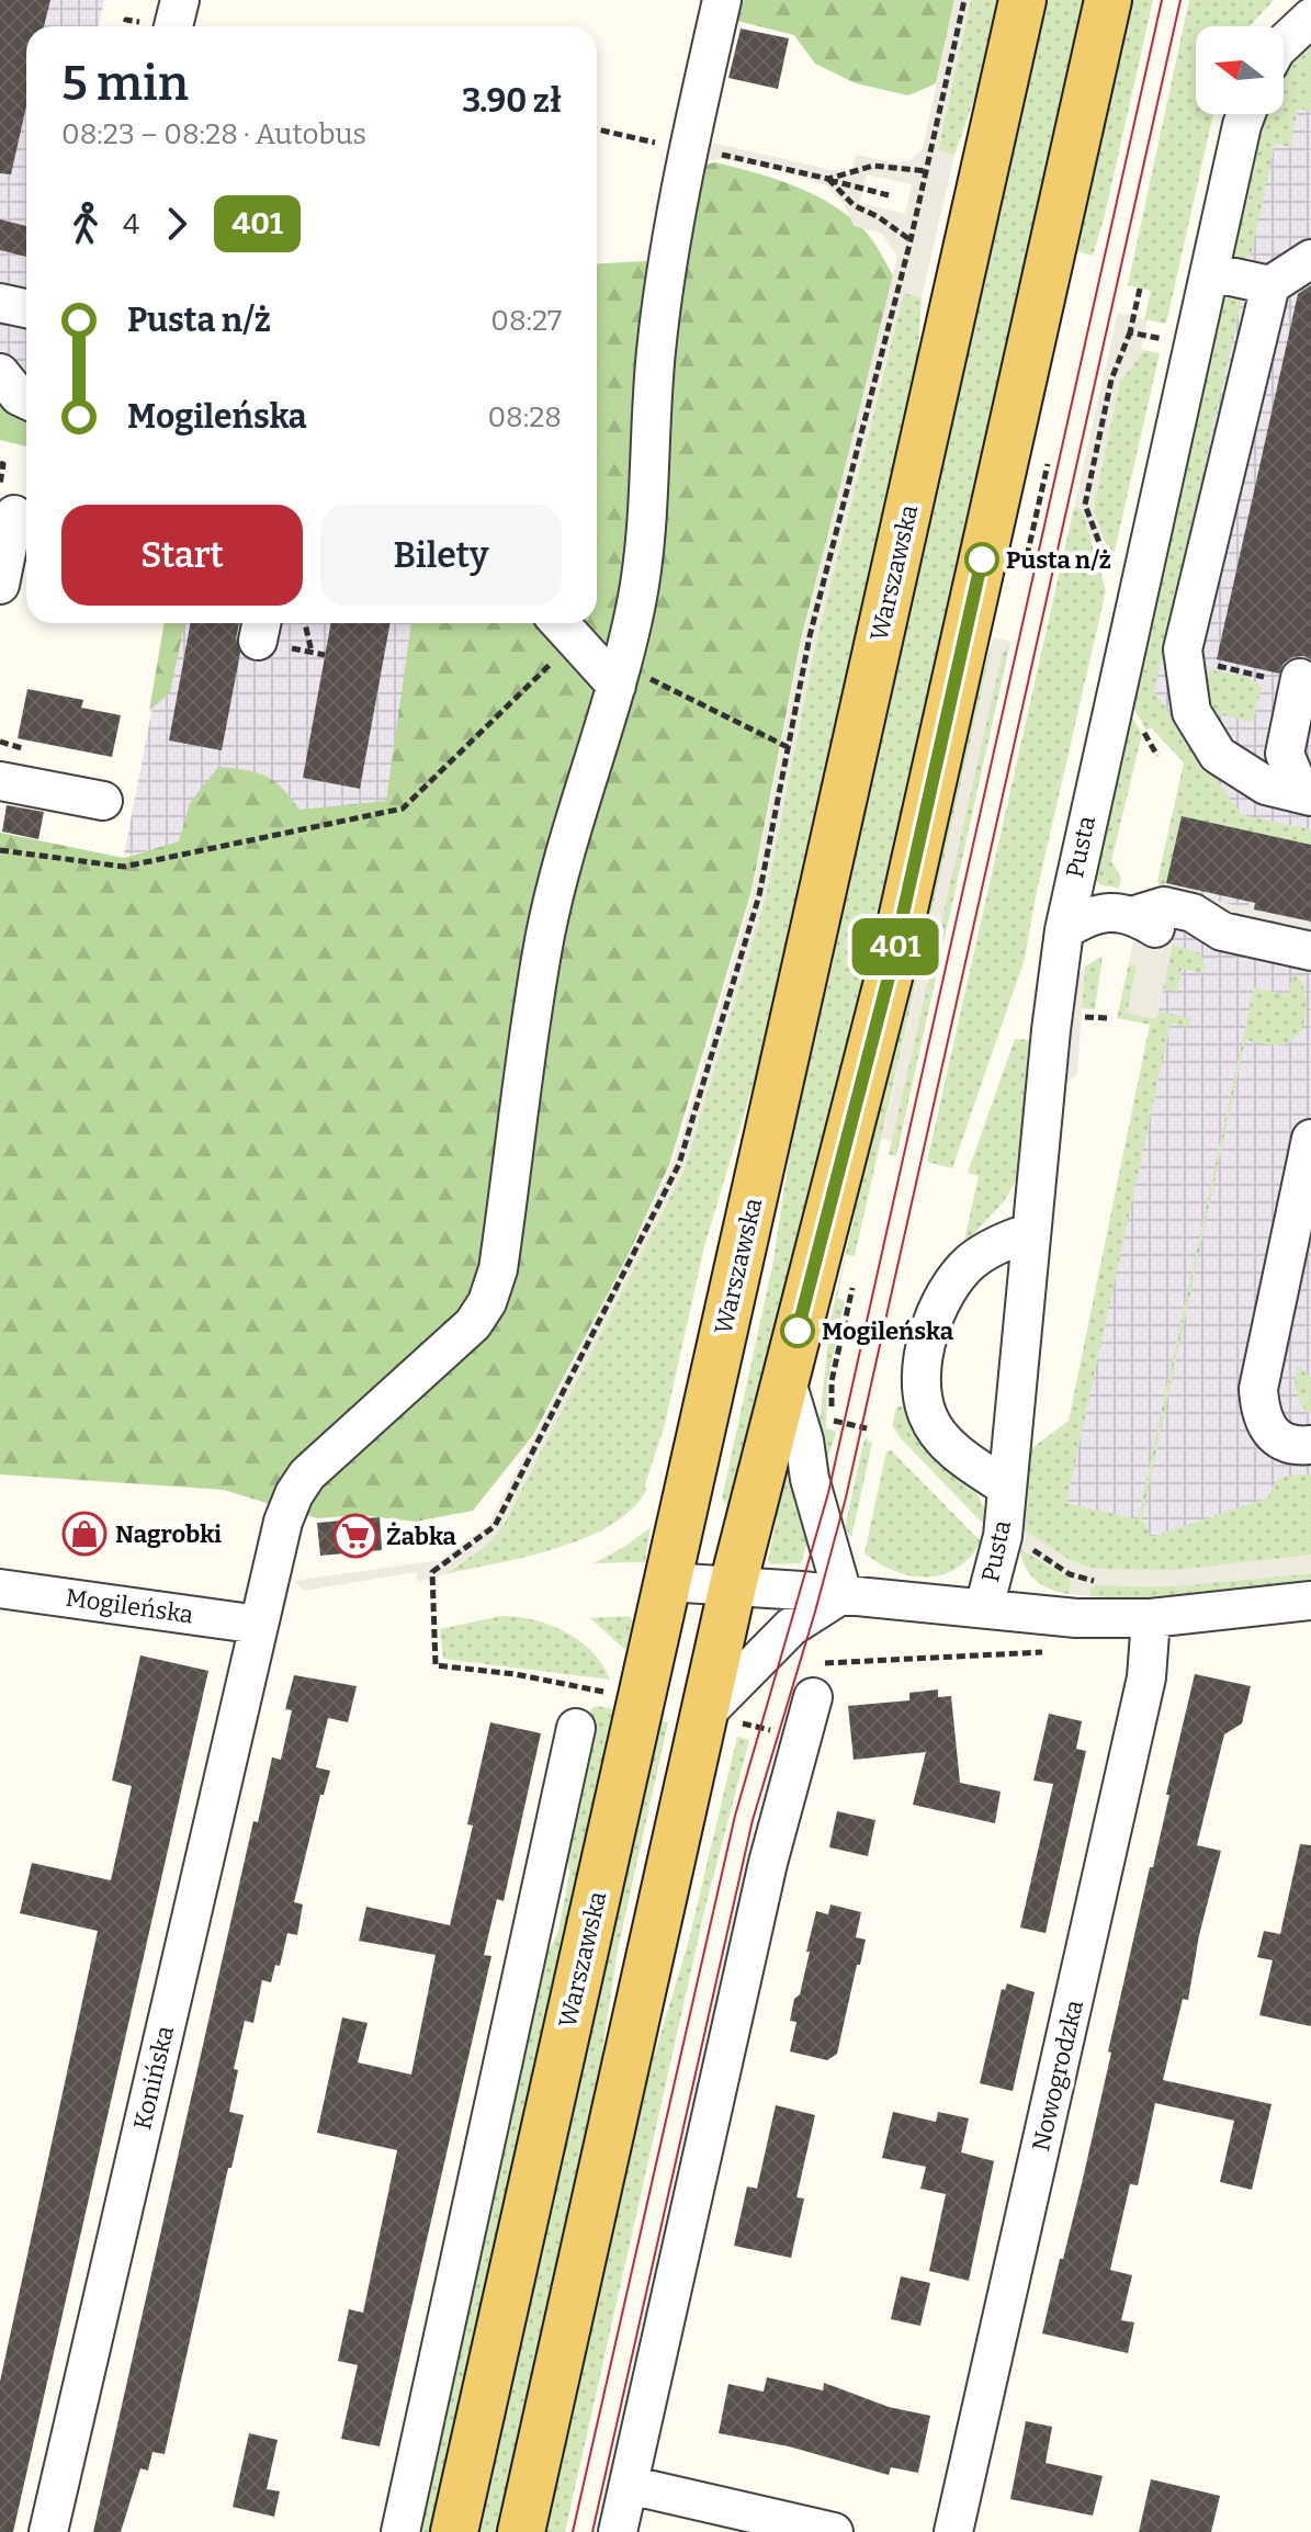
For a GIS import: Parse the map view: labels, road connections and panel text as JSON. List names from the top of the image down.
{
  "streets": {
    "main road": ["Warszawska"],
    "street": [
      "Pusta",
      "Mogileńska",
      "Nowogrodzka",
      "Konińska"
    ]
  },
  "crossings": [
    ["Mogileńska", "Konińska"]
  ],
  "places": {
    "other": ["Pusta n/ż", "Mogileńska"],
    "shop": ["Nagrobki"],
    "supermarket": ["Żabka"]
  },
  "lines": ["bus line 401"],
  "north": "left",
  "page": {
    "on_map": "401",
    "heading": ["5 min", "08:23 – 08:28 · Autobus", "3.90 zł"],
    "legs": ["4", "401"],
    "list": [
      {
        "name": "Pusta n/ż",
        "value": "08:27"
      },
      {
        "name": "Mogileńska",
        "value": "08:28"
      }
    ],
    "buttons": ["Start", "Bilety"]
  }
}
